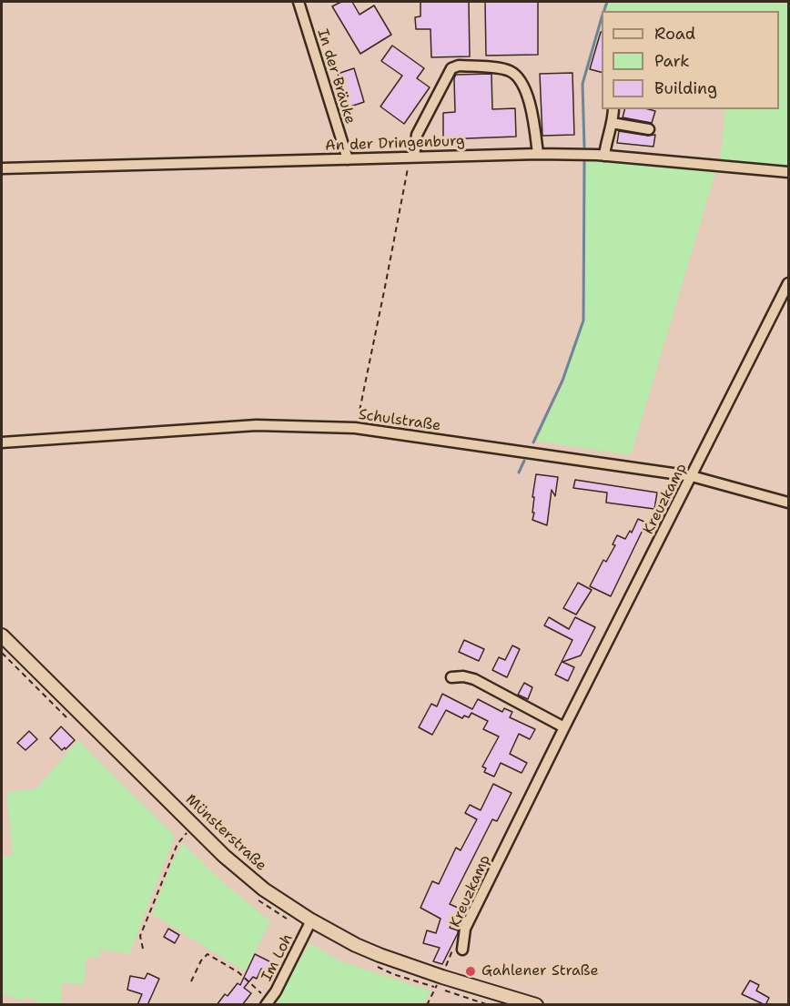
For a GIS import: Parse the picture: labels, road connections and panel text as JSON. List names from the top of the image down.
{
  "streets": {
    "main road": ["Münsterstraße"],
    "street": [
      "In der Bräuke",
      "An der Dringenburg",
      "Schulstraße",
      "Kreuzkamp",
      "Im Loh"
    ]
  },
  "crossings": [
    ["In der Bräuke", "An der Dringenburg"],
    ["Schulstraße", "Kreuzkamp"],
    ["Münsterstraße", "Im Loh"]
  ],
  "places": ["Gahlener Straße"],
  "legend": ["Road", "Park", "Building"]
}
